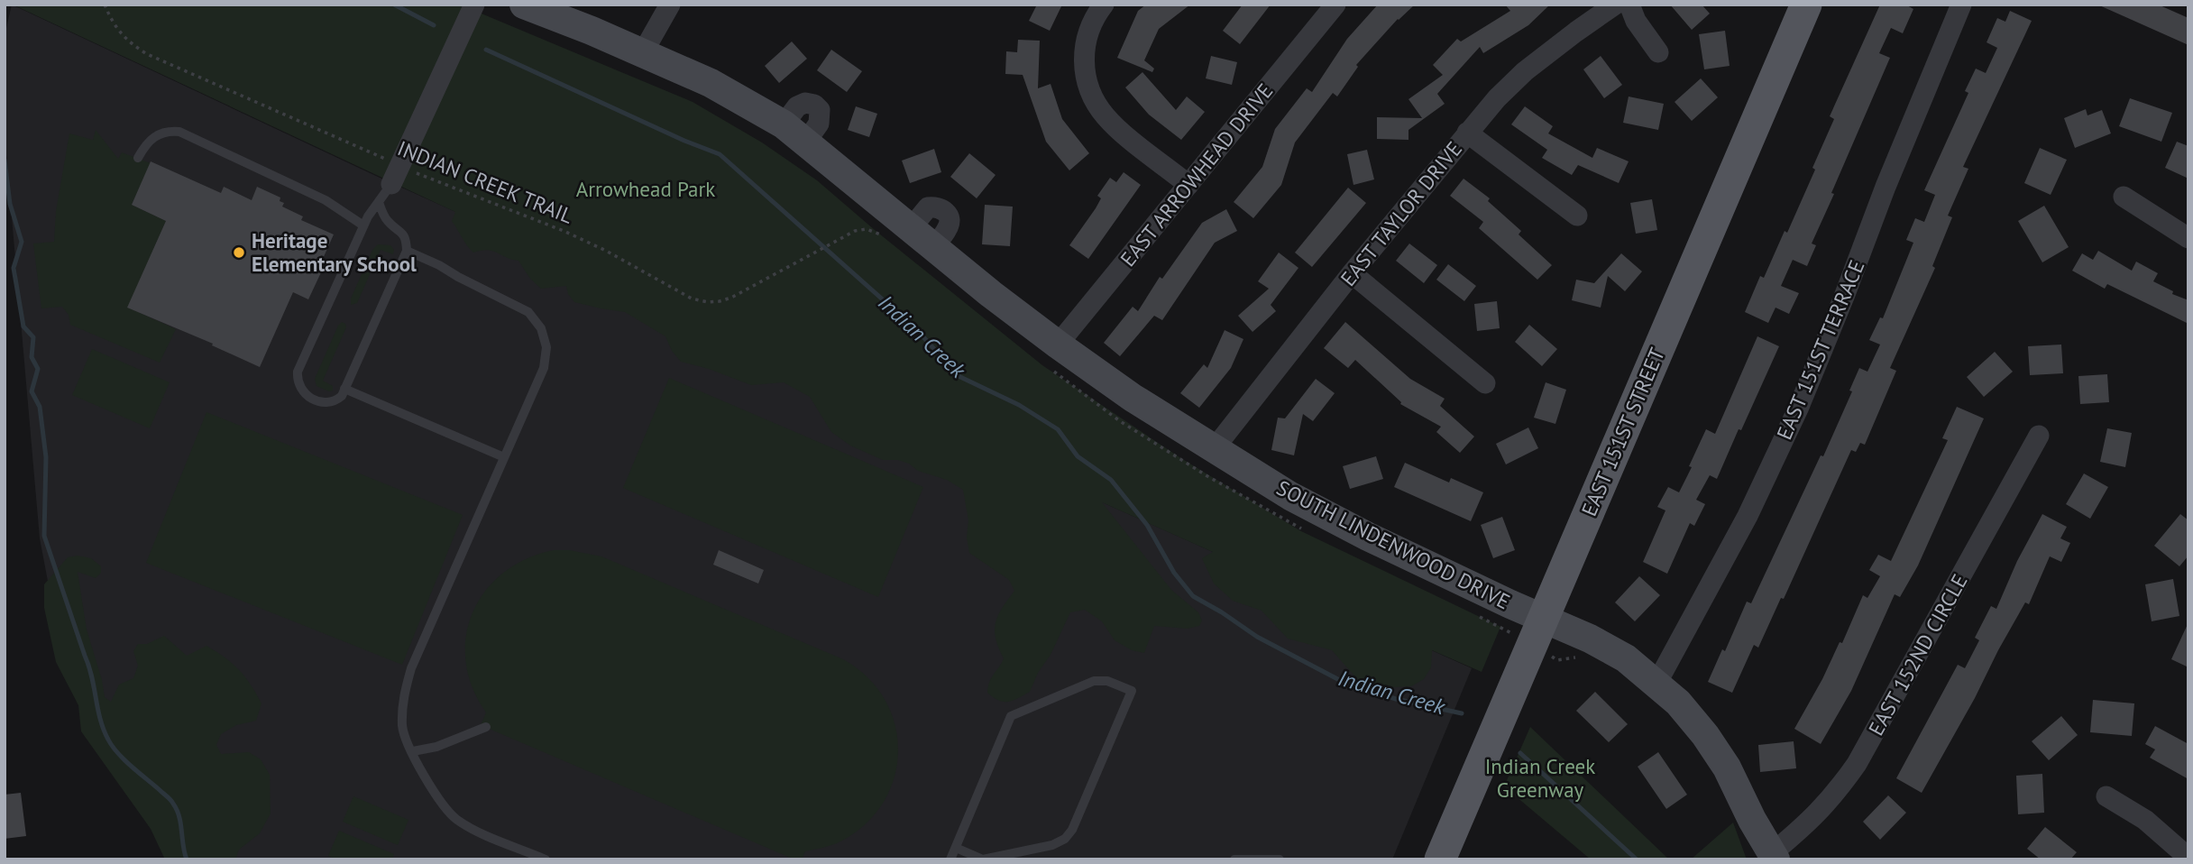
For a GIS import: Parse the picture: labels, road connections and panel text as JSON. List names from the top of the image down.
{
  "streets": {
    "main road": ["EAST 151ST STREET"],
    "street": [
      "EAST ARROWHEAD DRIVE",
      "EAST TAYLOR DRIVE",
      "EAST 151ST TERRACE",
      "SOUTH LINDENWOOD DRIVE",
      "EAST 152ND CIRCLE"
    ],
    "path": ["INDIAN CREEK TRAIL"]
  },
  "crossings": [
    ["EAST ARROWHEAD DRIVE", "SOUTH LINDENWOOD DRIVE"],
    ["EAST TAYLOR DRIVE", "SOUTH LINDENWOOD DRIVE"],
    ["EAST 151ST TERRACE", "SOUTH LINDENWOOD DRIVE"],
    ["EAST 151ST STREET", "SOUTH LINDENWOOD DRIVE"],
    ["SOUTH LINDENWOOD DRIVE", "EAST 152ND CIRCLE"]
  ],
  "water": ["Indian Creek"],
  "parks": ["Arrowhead Park", "Indian Creek Greenway"],
  "places": ["Heritage Elementary School"]
}
